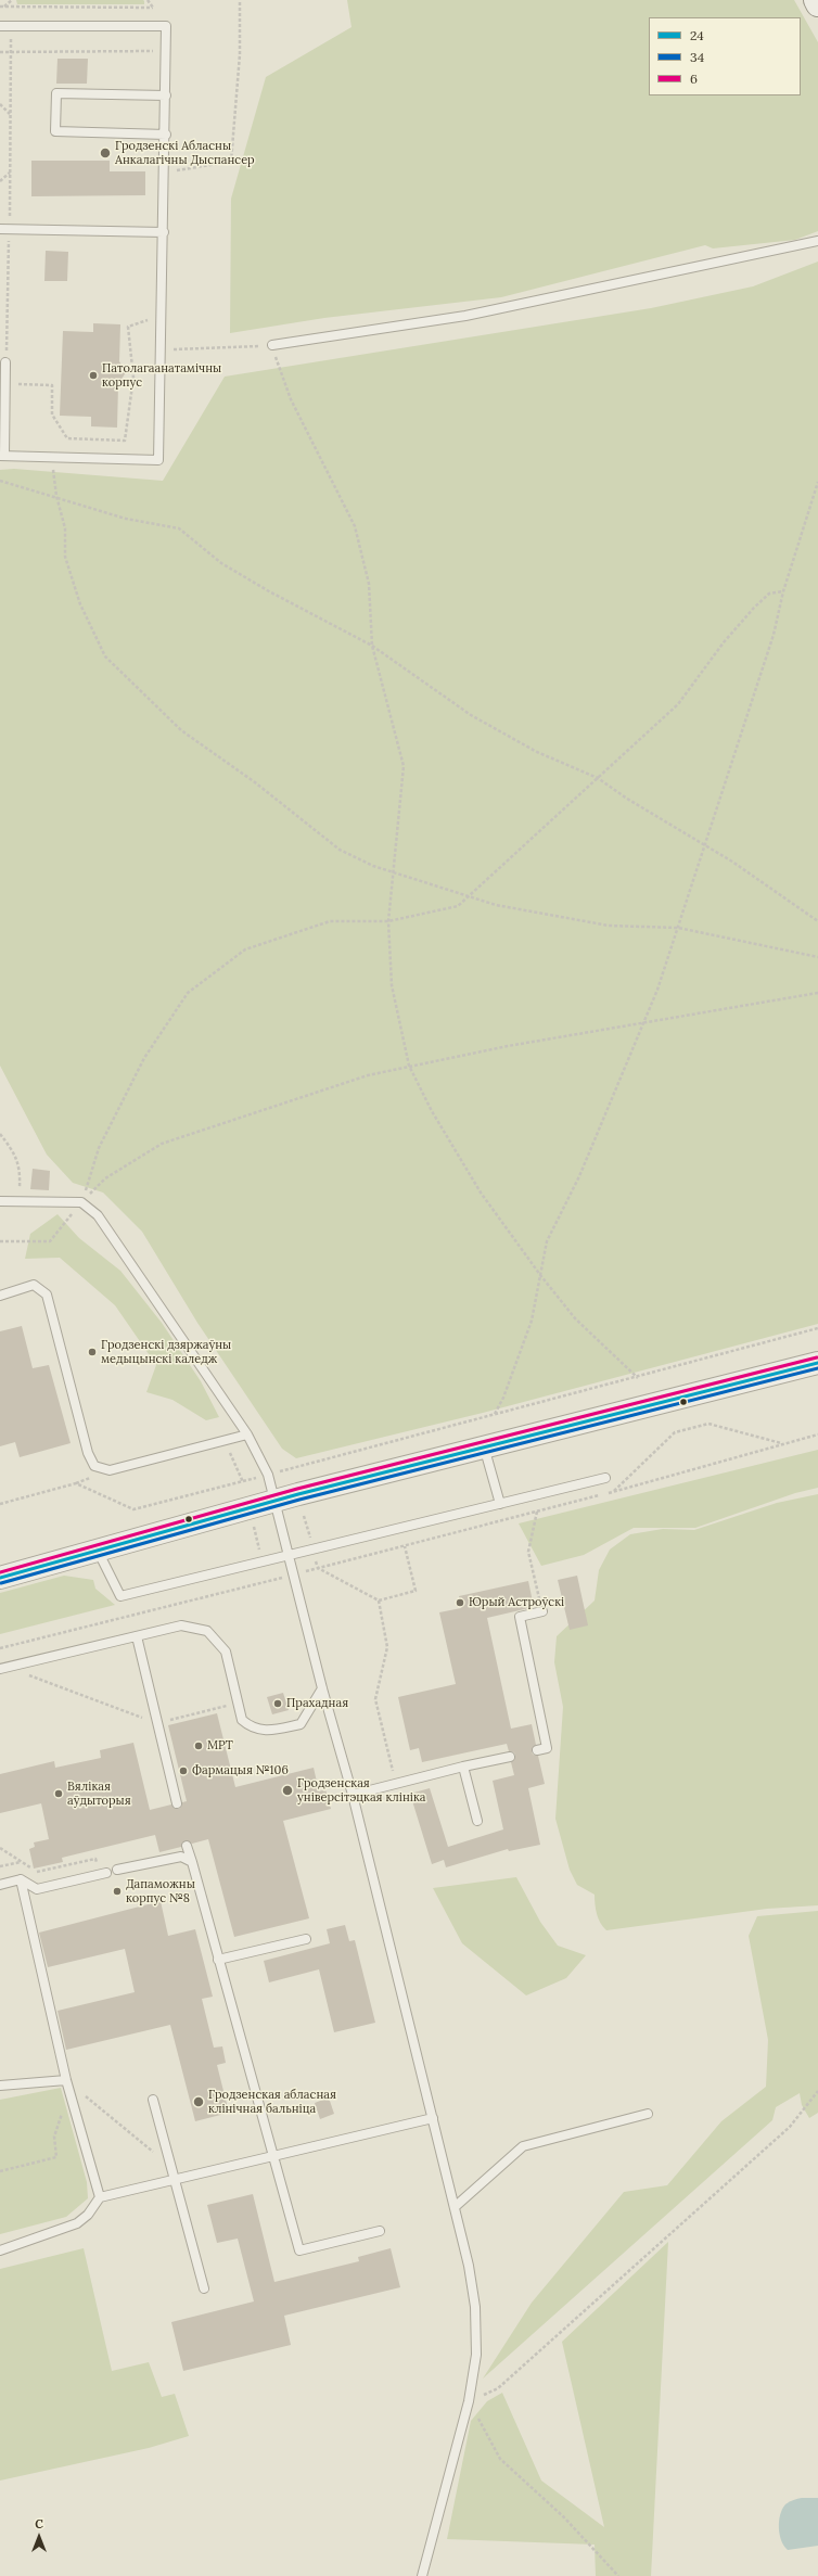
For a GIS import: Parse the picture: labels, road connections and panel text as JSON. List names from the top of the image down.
{
  "places": [
    "Гродзенскі Абласны Анкалагічны Дыспансер",
    "Патолагаанатамічны корпус",
    "Гродзенскі дзяржаўны медыцынскі каледж",
    "Юрый Астроўскі",
    "Прахадная",
    "МРТ",
    "Фармацыя №106",
    "Гродзенская універсітэцкая клініка",
    "Вялікая аўдыторыя",
    "Дапаможны корпус №8",
    "Гродзенская абласная клінічная бальніца"
  ],
  "lines": ["transit line 6", "transit line 24", "transit line 34"],
  "legend": ["24", "34", "6"],
  "north": "top"
}
